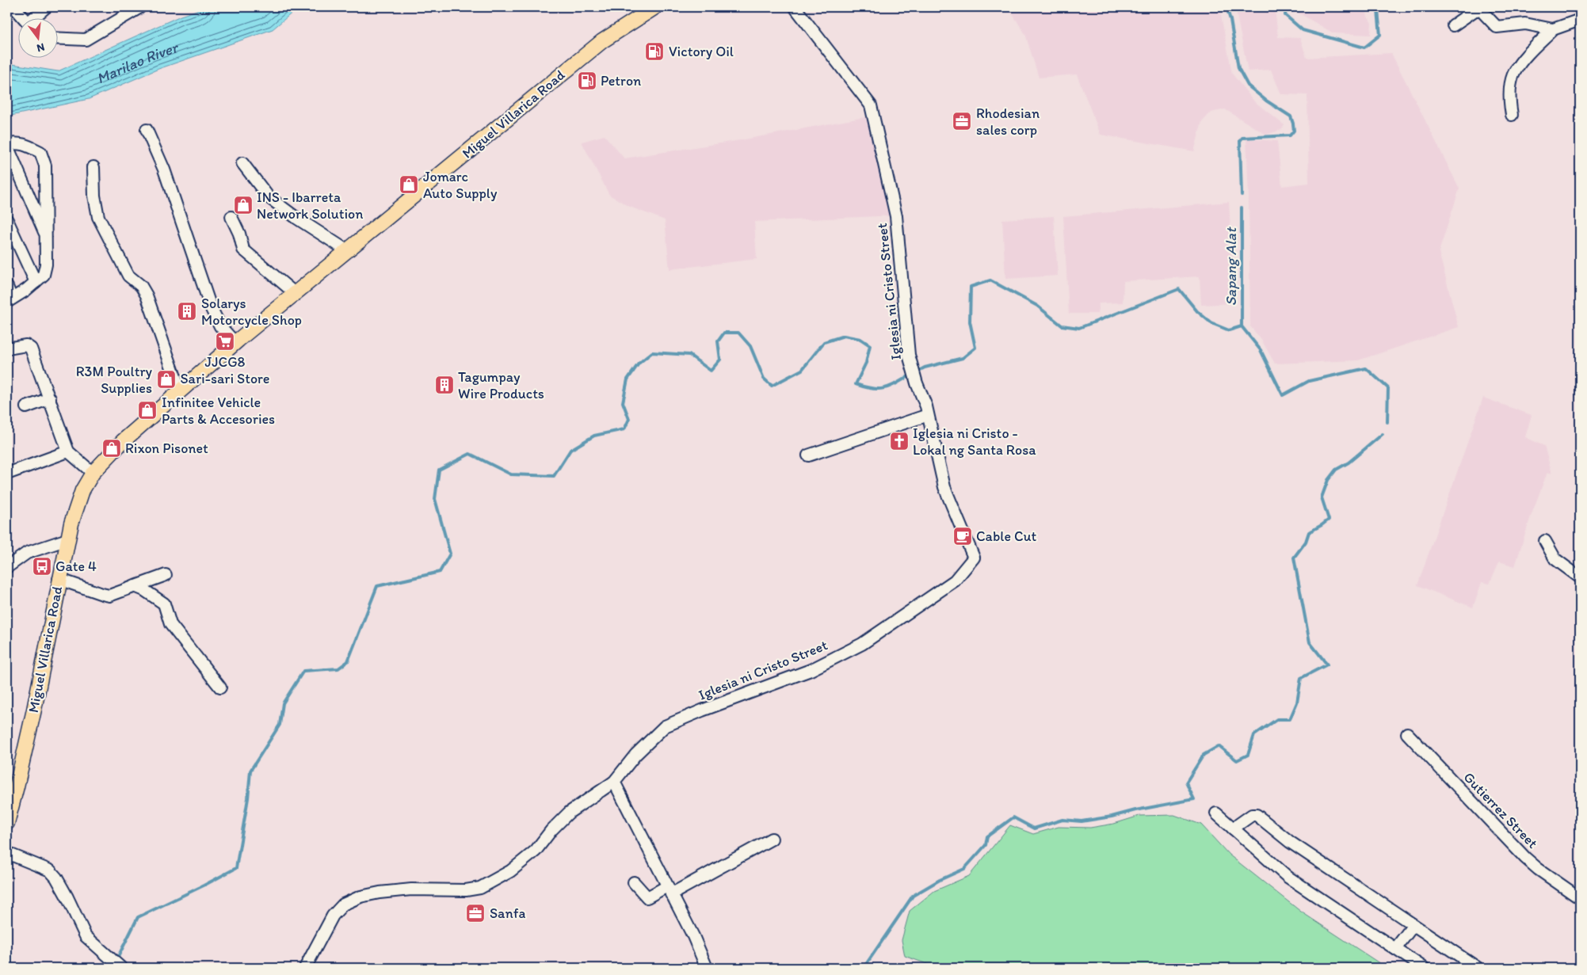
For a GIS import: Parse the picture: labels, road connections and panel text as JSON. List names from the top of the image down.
{
  "streets": {
    "main road": ["Miguel Villarica Road"],
    "street": ["Iglesia ni Cristo Street", "Gutierrez Street"]
  },
  "water": ["Marilao River", "Sapang Alat"],
  "places": {
    "fuel station": ["Victory Oil", "Petron"],
    "office": ["Rhodesian sales corp", "Sanfa"],
    "shop": [
      "Jomarc Auto Supply",
      "INS - Ibarreta Network Solution",
      "R3M Poultry Supplies",
      "Infinitee Vehicle Parts & Accesories",
      "Rixon Pisonet"
    ],
    "building": ["Solarys Motorcycle Shop", "Tagumpay Wire Products"],
    "supermarket": ["JJCG8 Sari-sari Store"],
    "church": ["Iglesia ni Cristo - Lokal ng Santa Rosa"],
    "cafe": ["Cable Cut"],
    "bus stop": ["Gate 4"]
  },
  "north": "bottom"
}
